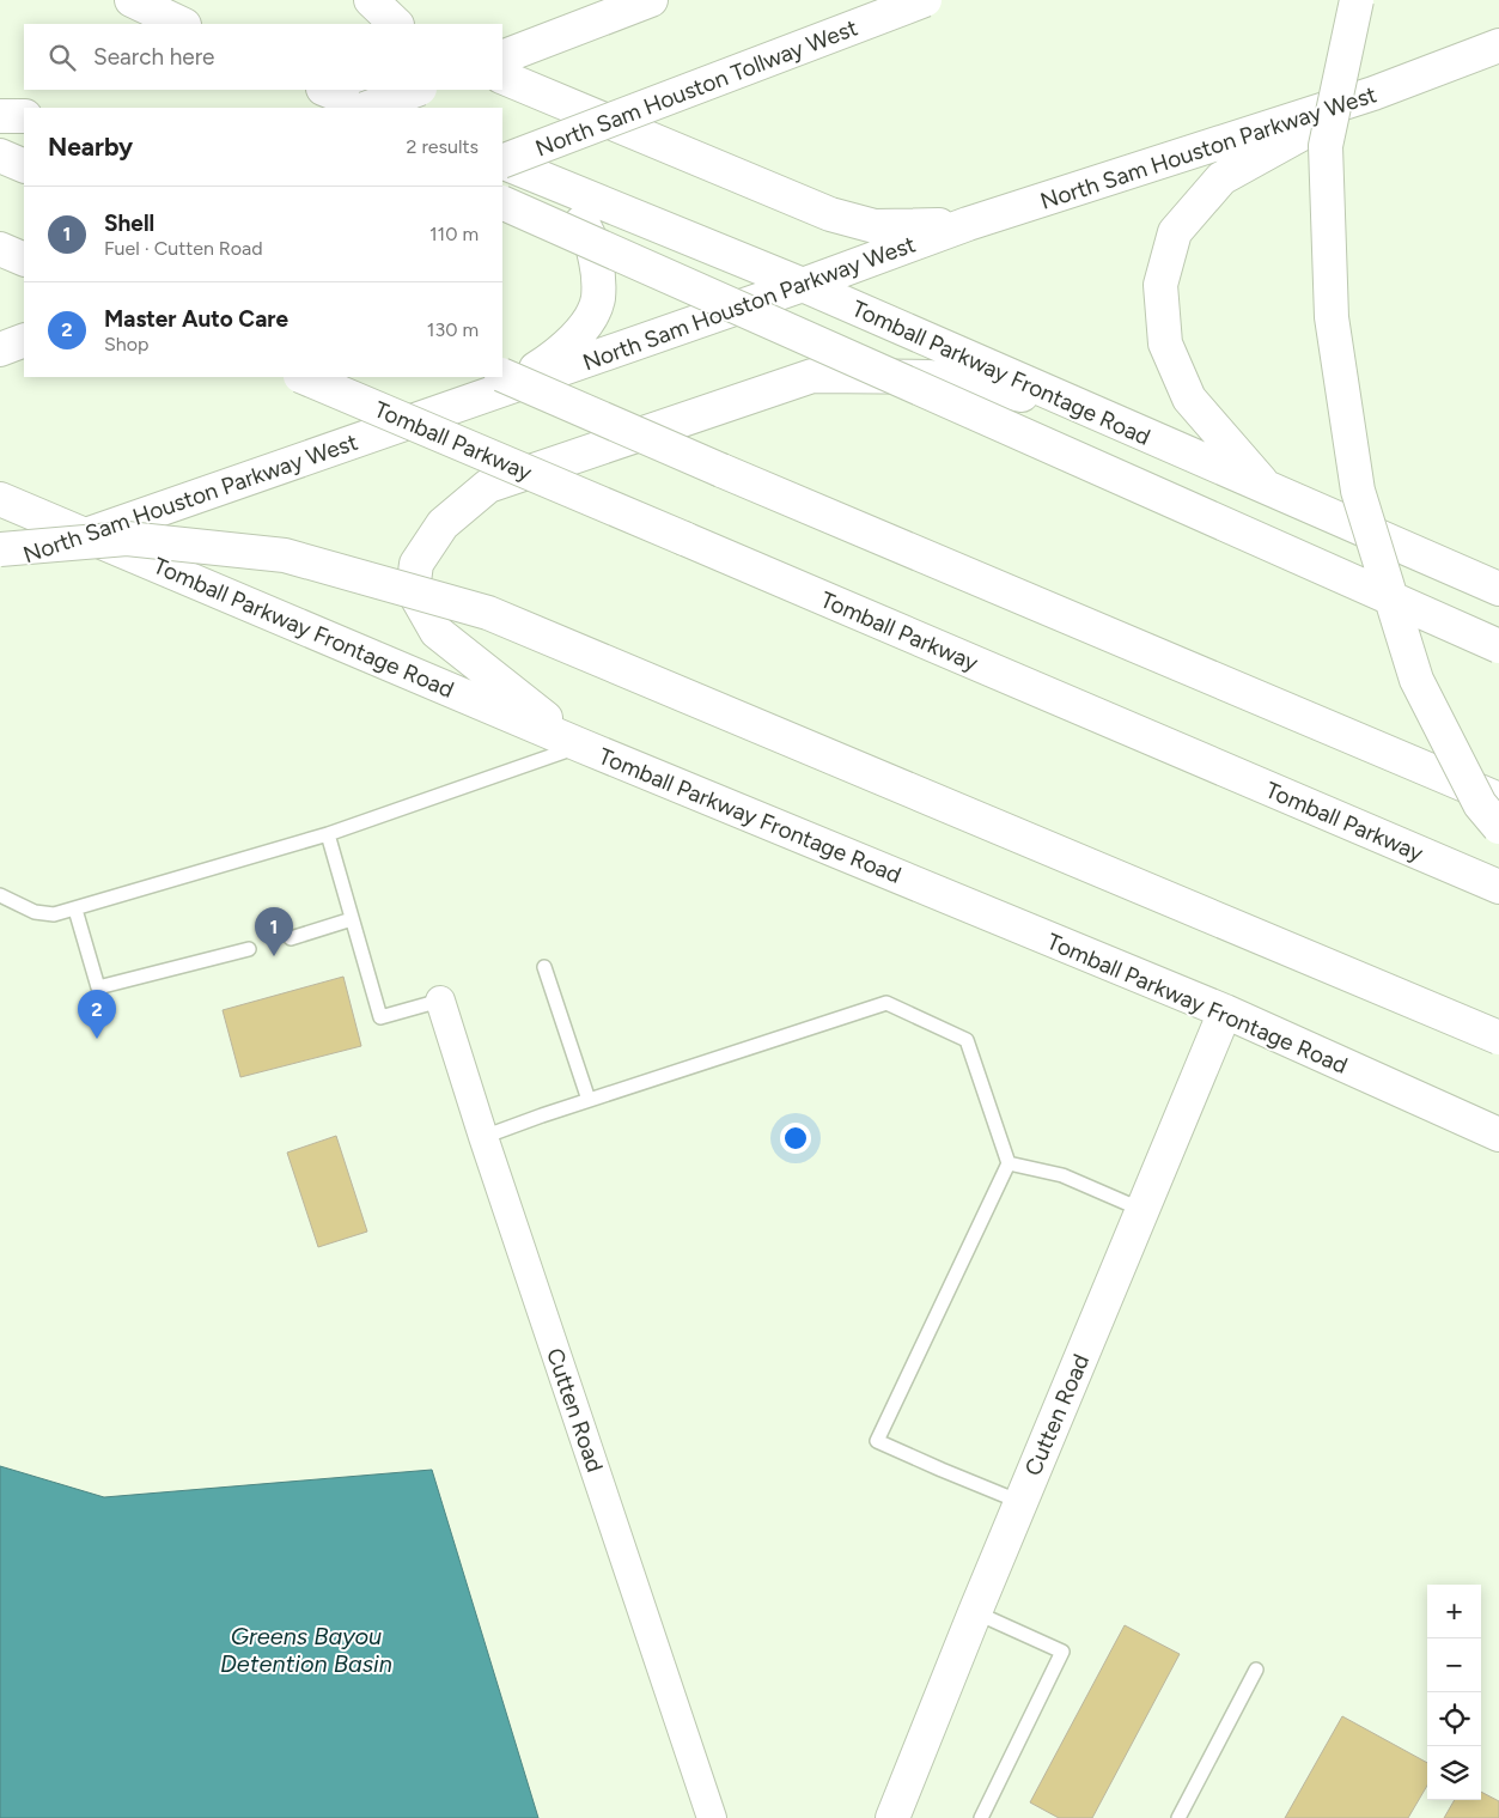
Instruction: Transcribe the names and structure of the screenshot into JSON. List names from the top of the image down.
{
  "streets": {
    "main road": [
      "North Sam Houston Tollway West",
      "North Sam Houston Parkway West",
      "Tomball Parkway Frontage Road",
      "Tomball Parkway",
      "Cutten Road"
    ]
  },
  "crossings": [
    ["North Sam Houston Tollway West", "Tomball Parkway Frontage Road"],
    ["North Sam Houston Parkway West", "Tomball Parkway Frontage Road"],
    ["Tomball Parkway Frontage Road", "Cutten Road"]
  ],
  "water": ["Greens Bayou Detention Basin"],
  "page": {
    "search": "Search here",
    "heading": ["Nearby", "2 results"],
    "list": [
      {
        "mark": "1",
        "name": "Shell",
        "note": "Fuel · Cutten Road",
        "value": "110 m"
      },
      {
        "mark": "2",
        "name": "Master Auto Care",
        "note": "Shop",
        "value": "130 m"
      }
    ],
    "pins": ["1", "2"],
    "map_buttons": ["+", "−"]
  }
}
